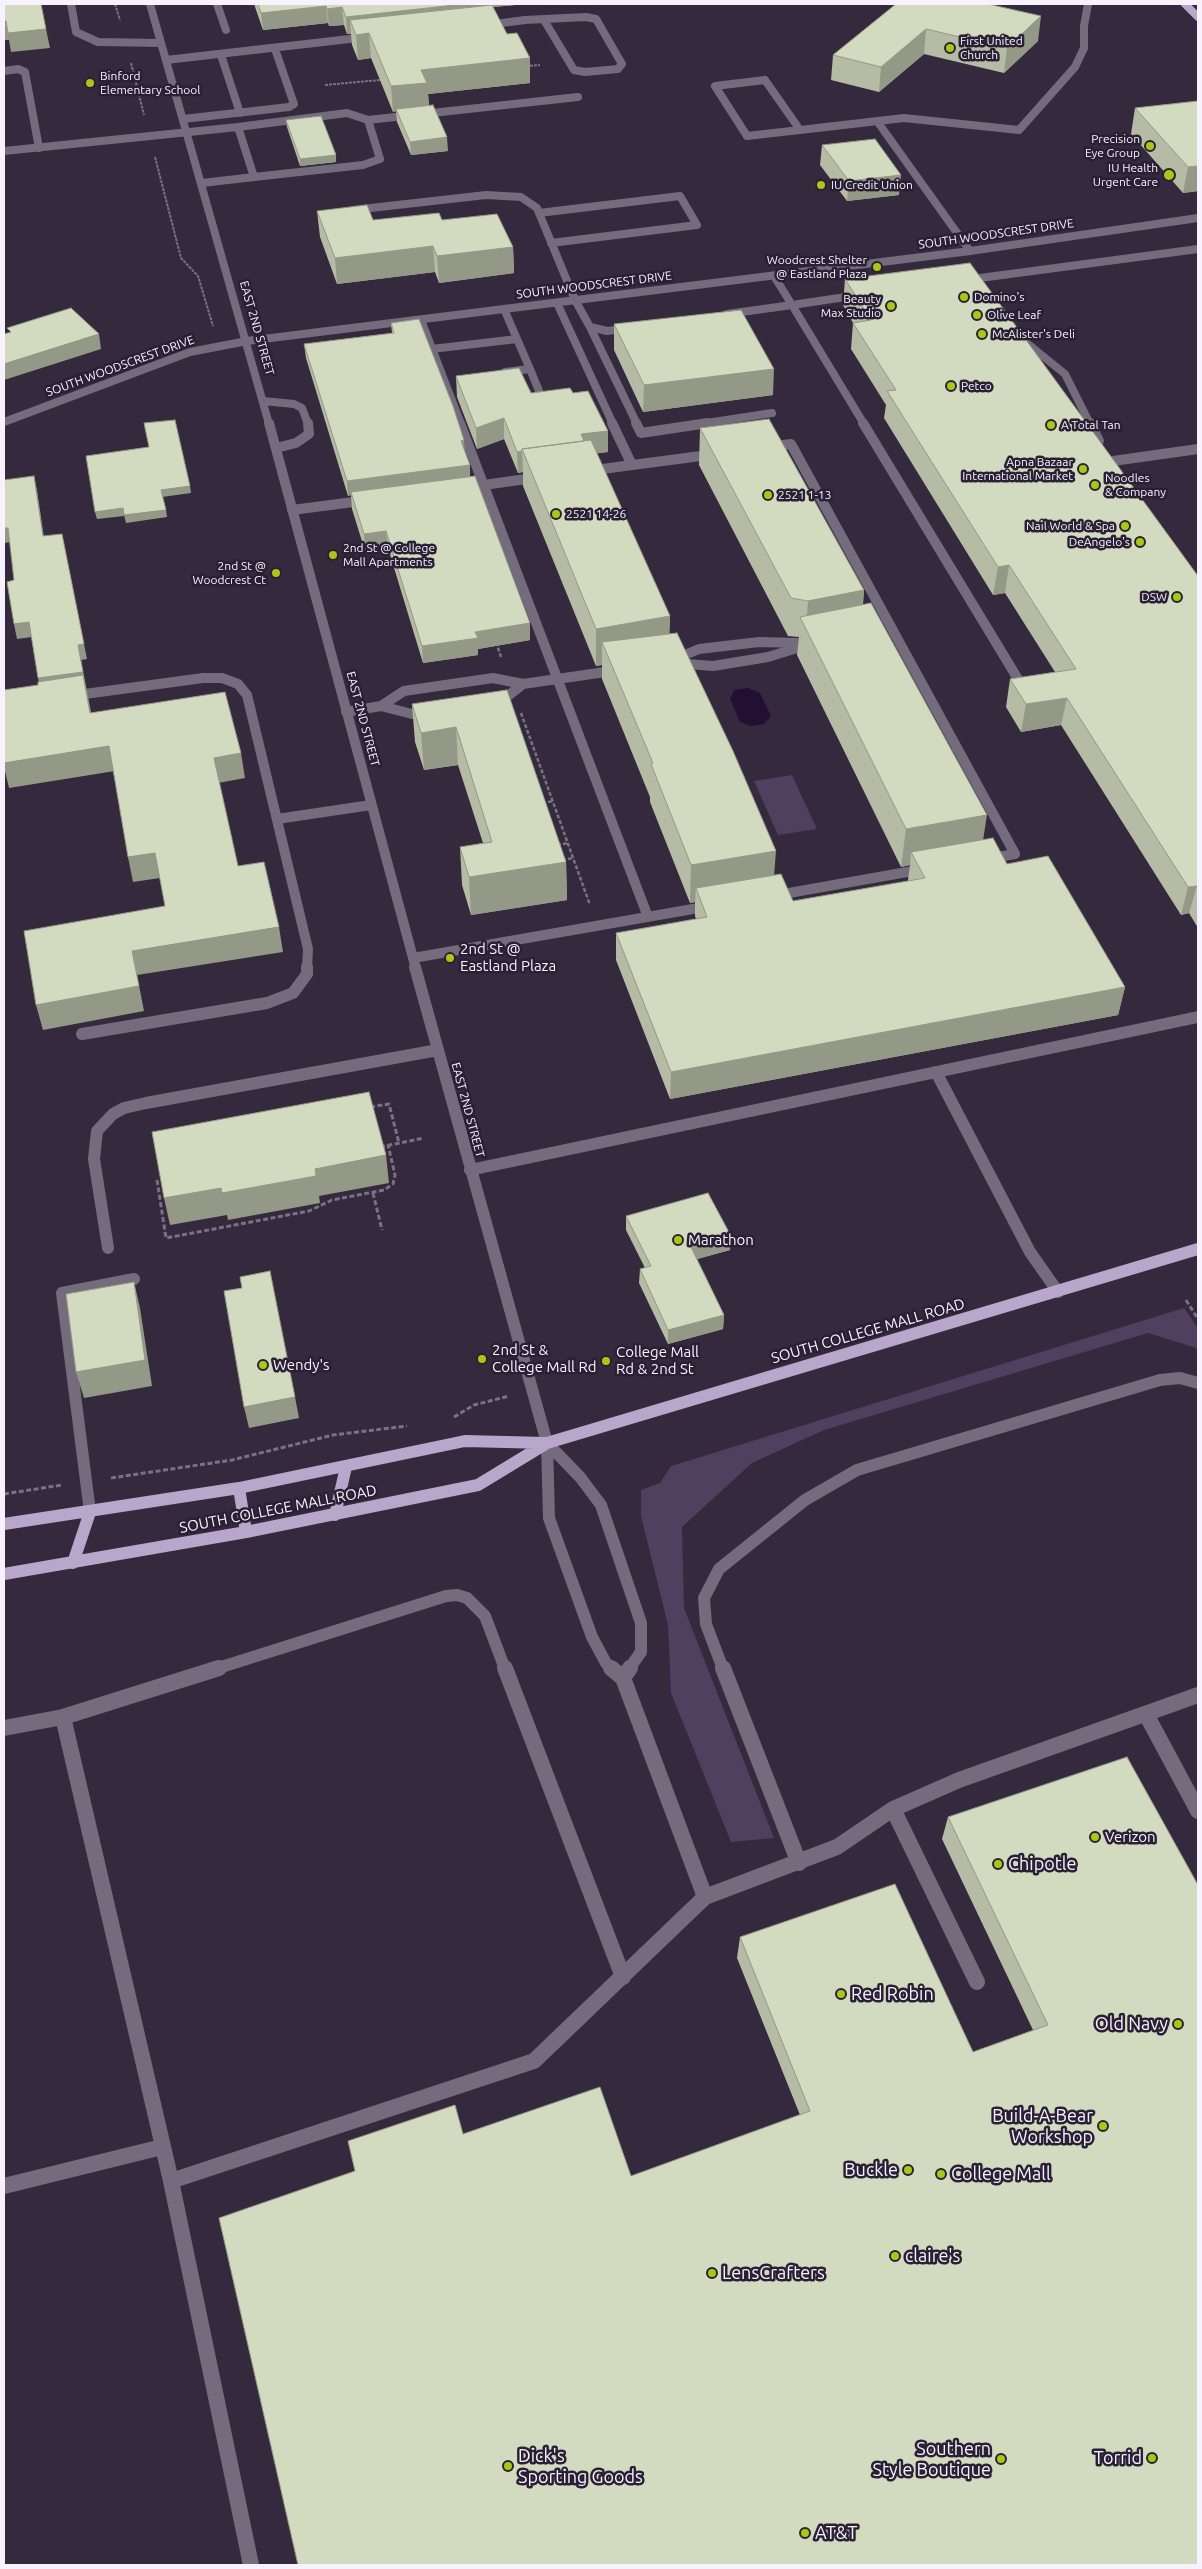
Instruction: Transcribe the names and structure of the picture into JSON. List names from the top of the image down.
{
  "streets": {
    "main road": ["SOUTH COLLEGE MALL ROAD"],
    "street": ["SOUTH WOODSCREST DRIVE", "EAST 2ND STREET"]
  },
  "crossings": [
    ["SOUTH WOODSCREST DRIVE", "EAST 2ND STREET"],
    ["EAST 2ND STREET", "SOUTH COLLEGE MALL ROAD"]
  ],
  "places": [
    "First United Church",
    "Binford Elementary School",
    "Precision Eye Group",
    "IU Health Urgent Care",
    "IU Credit Union",
    "Woodcrest Shelter @ Eastland Plaza",
    "Domino's",
    "Beauty Max Studio",
    "Olive Leaf",
    "McAlister's Deli",
    "Petco",
    "A Total Tan",
    "Apna Bazaar International Market",
    "Noodles & Company",
    "2521 1-13",
    "2521 14-26",
    "Nail World & Spa",
    "DeAngelo's",
    "2nd St @ College Mall Apartments",
    "2nd St @ Woodcrest Ct",
    "DSW",
    "2nd St @ Eastland Plaza",
    "Marathon",
    "2nd St & College Mall Rd",
    "College Mall Rd & 2nd St",
    "Wendy's",
    "Verizon",
    "Chipotle",
    "Red Robin",
    "Old Navy",
    "Build-A-Bear Workshop",
    "Buckle",
    "College Mall",
    "claire's",
    "LensCrafters",
    "Torrid",
    "Southern Style Boutique",
    "Dick's Sporting Goods",
    "AT&T"
  ]
}
